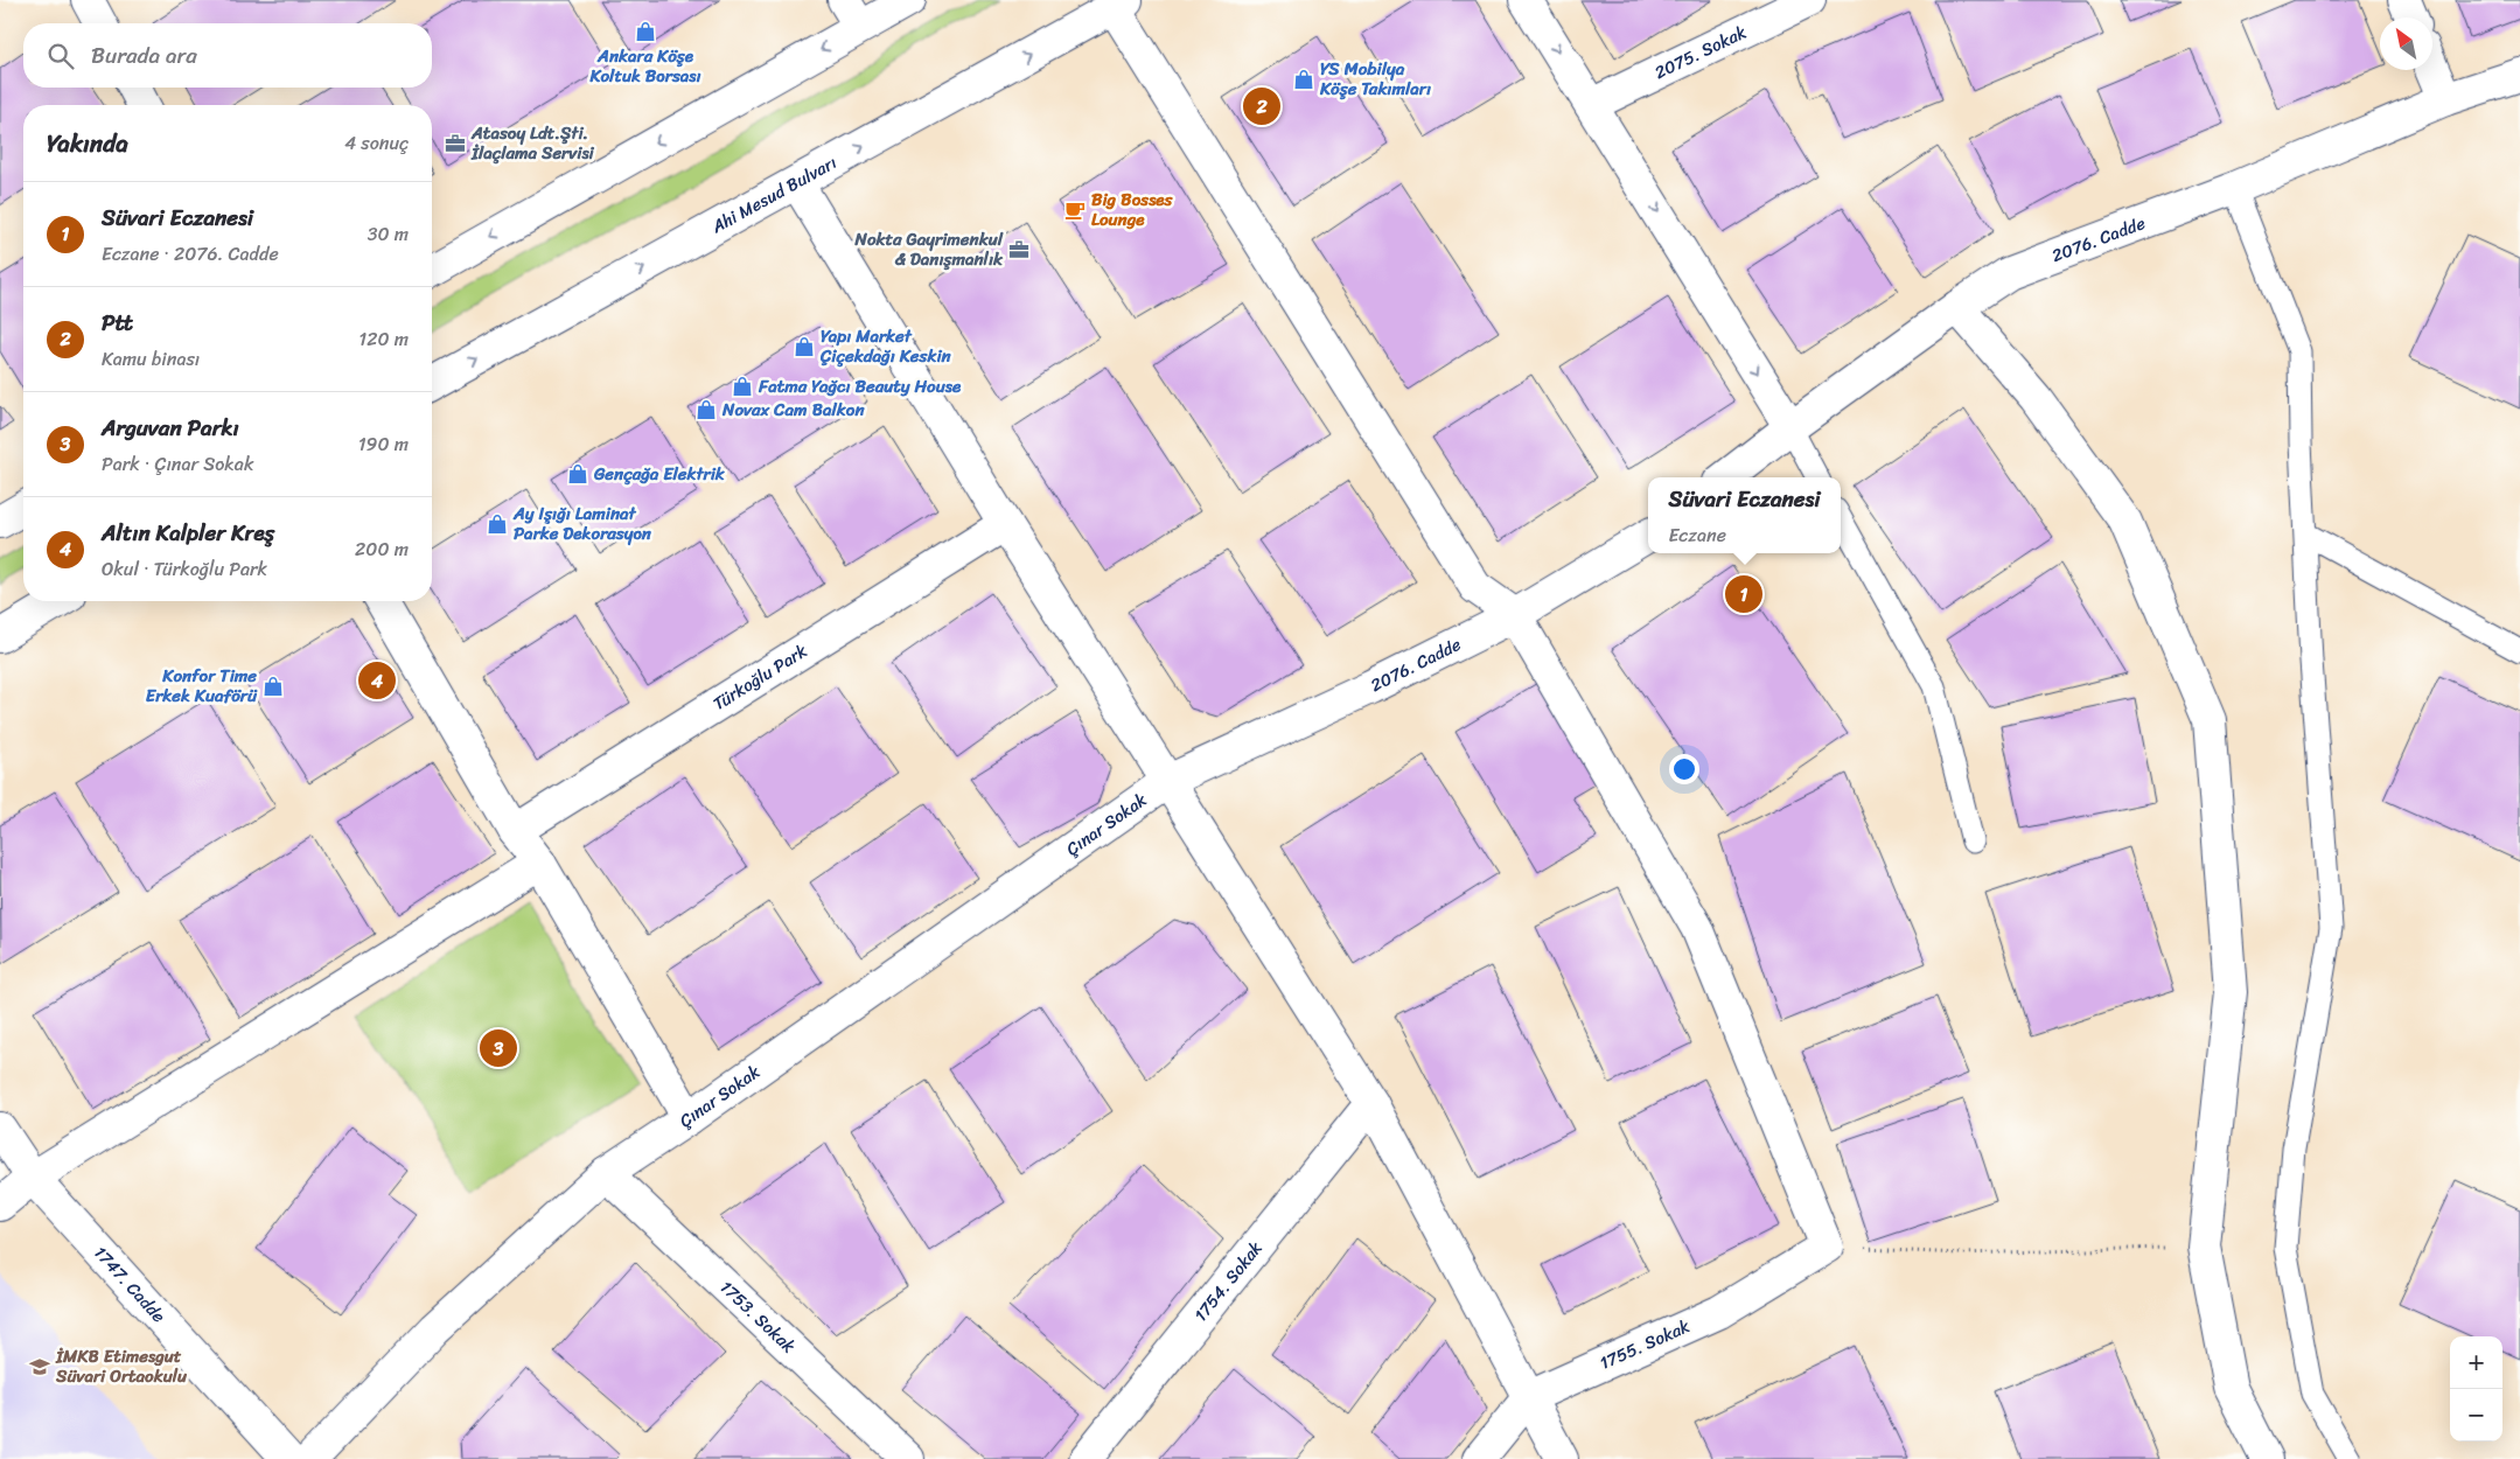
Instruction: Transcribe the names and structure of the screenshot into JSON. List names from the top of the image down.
{
  "streets": {
    "street": [
      "2075. Sokak",
      "Ahi Mesud Bulvarı",
      "2076. Cadde",
      "Türkoğlu Park",
      "Çınar Sokak",
      "1754. Sokak",
      "1747. Cadde",
      "1753. Sokak",
      "1755. Sokak"
    ]
  },
  "crossings": [
    ["2076. Cadde", "Çınar Sokak"],
    ["Çınar Sokak", "1753. Sokak"]
  ],
  "places": {
    "shop": [
      "Ankara Köşe Koltuk Borsası",
      "YS Mobilya Köşe Takımları",
      "Yapı Market Çiçekdağı Keskin",
      "Fatma Yağcı Beauty House",
      "Novax Cam Balkon",
      "Gençağa Elektrik",
      "Ay Işığı Laminat Parke Dekorasyon",
      "Konfor Time Erkek Kuaförü"
    ],
    "office": ["Atasoy Ldt.Şti. İlaçlama Servisi", "Nokta Gayrimenkul & Danışmanlık"],
    "cafe": ["Big Bosses Lounge"],
    "school or university": ["İMKB Etimesgut Süvari Ortaokulu"]
  },
  "north": "top left",
  "page": {
    "search": "Burada ara",
    "pins": [
      "2",
      "1",
      "4",
      "3"
    ],
    "heading": ["Yakında", "4 sonuç"],
    "list": [
      {
        "mark": "1",
        "name": "Süvari Eczanesi",
        "note": "Eczane · 2076. Cadde",
        "value": "30 m"
      },
      {
        "mark": "2",
        "name": "Ptt",
        "note": "Kamu binası",
        "value": "120 m"
      },
      {
        "mark": "3",
        "name": "Arguvan Parkı",
        "note": "Park · Çınar Sokak",
        "value": "190 m"
      },
      {
        "mark": "4",
        "name": "Altın Kalpler Kreş",
        "note": "Okul · Türkoğlu Park",
        "value": "200 m"
      }
    ],
    "popup": ["Süvari Eczanesi", "Eczane"],
    "map_buttons": ["+", "−"]
  }
}
